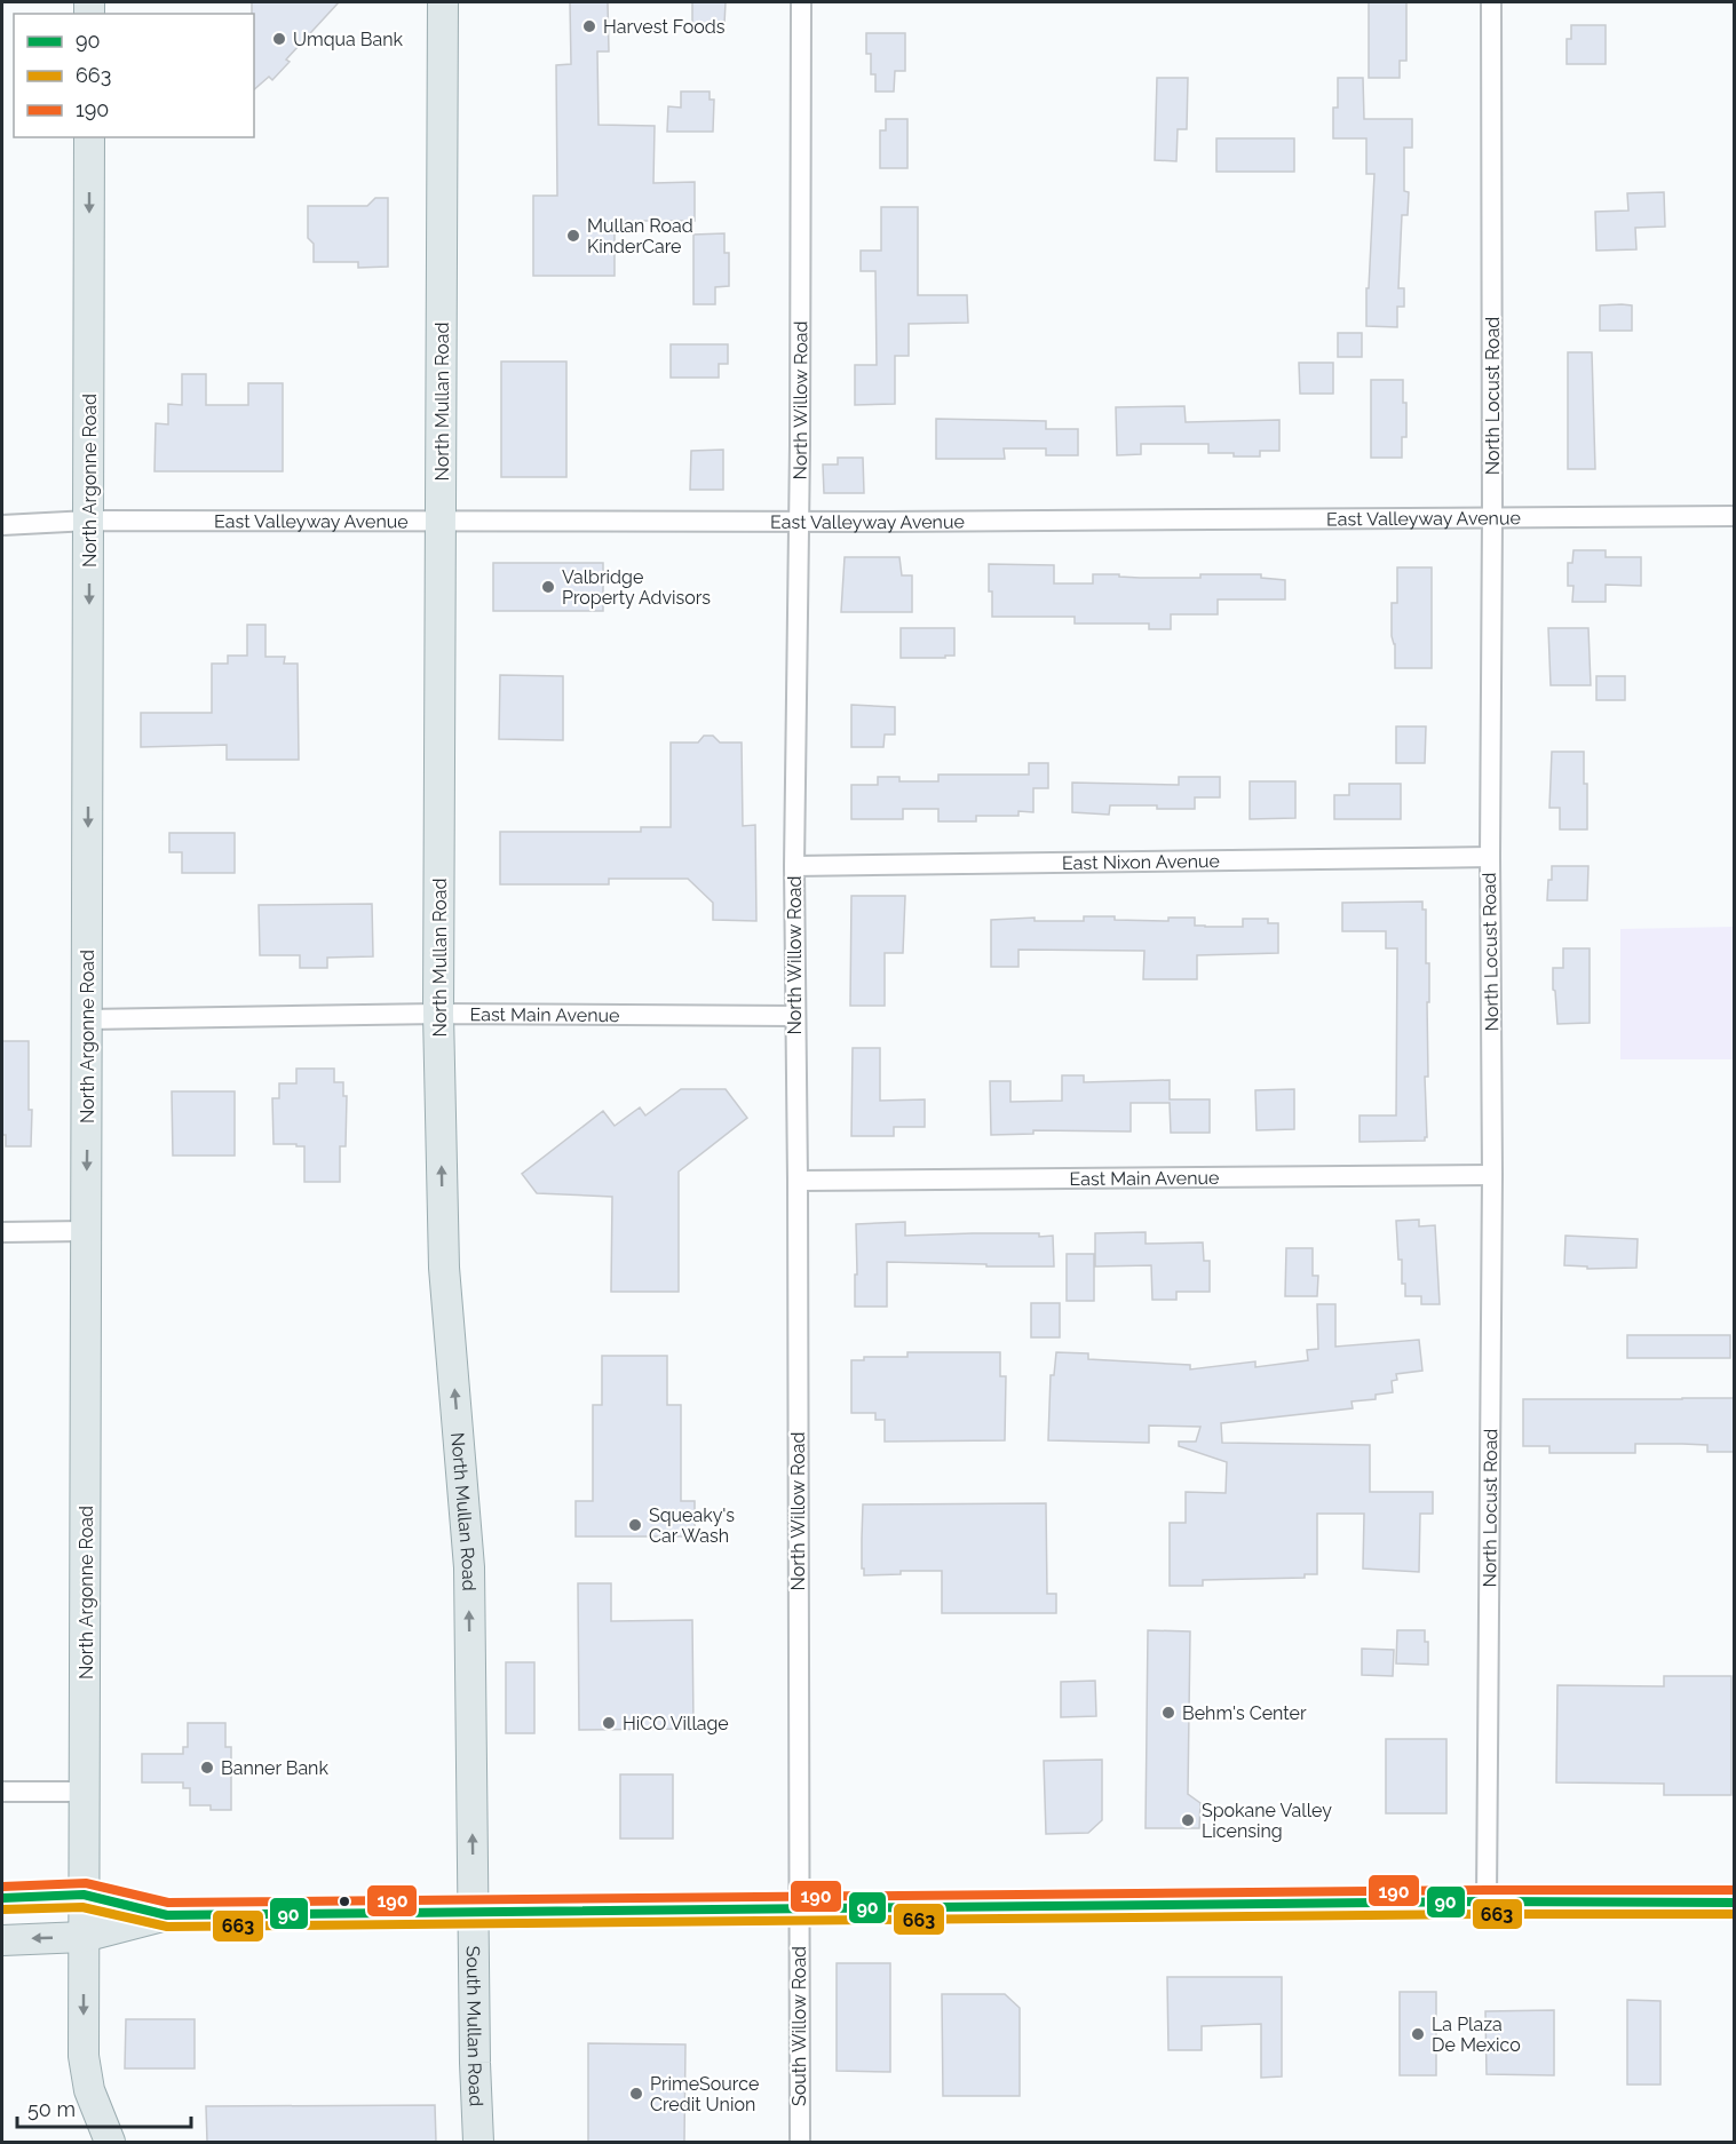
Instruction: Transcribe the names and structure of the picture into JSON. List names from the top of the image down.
{
  "streets": {
    "main road": ["North Mullan Road", "North Argonne Road", "South Mullan Road"],
    "street": [
      "North Locust Road",
      "North Willow Road",
      "East Valleyway Avenue",
      "East Nixon Avenue",
      "East Main Avenue",
      "South Willow Road"
    ]
  },
  "crossings": [
    ["North Locust Road", "East Valleyway Avenue"],
    ["North Locust Road", "East Nixon Avenue"],
    ["North Locust Road", "East Main Avenue"],
    ["North Willow Road", "East Valleyway Avenue"],
    ["North Willow Road", "East Nixon Avenue"],
    ["North Willow Road", "East Main Avenue"],
    ["North Willow Road", "South Willow Road"],
    ["North Mullan Road", "East Valleyway Avenue"],
    ["North Mullan Road", "East Main Avenue"],
    ["North Mullan Road", "South Mullan Road"],
    ["North Argonne Road", "East Valleyway Avenue"],
    ["North Argonne Road", "East Main Avenue"]
  ],
  "one_way": ["North Mullan Road", "North Argonne Road"],
  "places": [
    "Harvest Foods",
    "Umqua Bank",
    "Mullan Road KinderCare",
    "Valbridge Property Advisors",
    "Squeaky's Car Wash",
    "Behm's Center",
    "HiCO Village",
    "Banner Bank",
    "Spokane Valley Licensing",
    "La Plaza De Mexico",
    "PrimeSource Credit Union"
  ],
  "lines": ["transit line 190", "transit line 90", "transit line 663"],
  "legend": ["90", "663", "190"],
  "scale_bar": "50 m"
}
